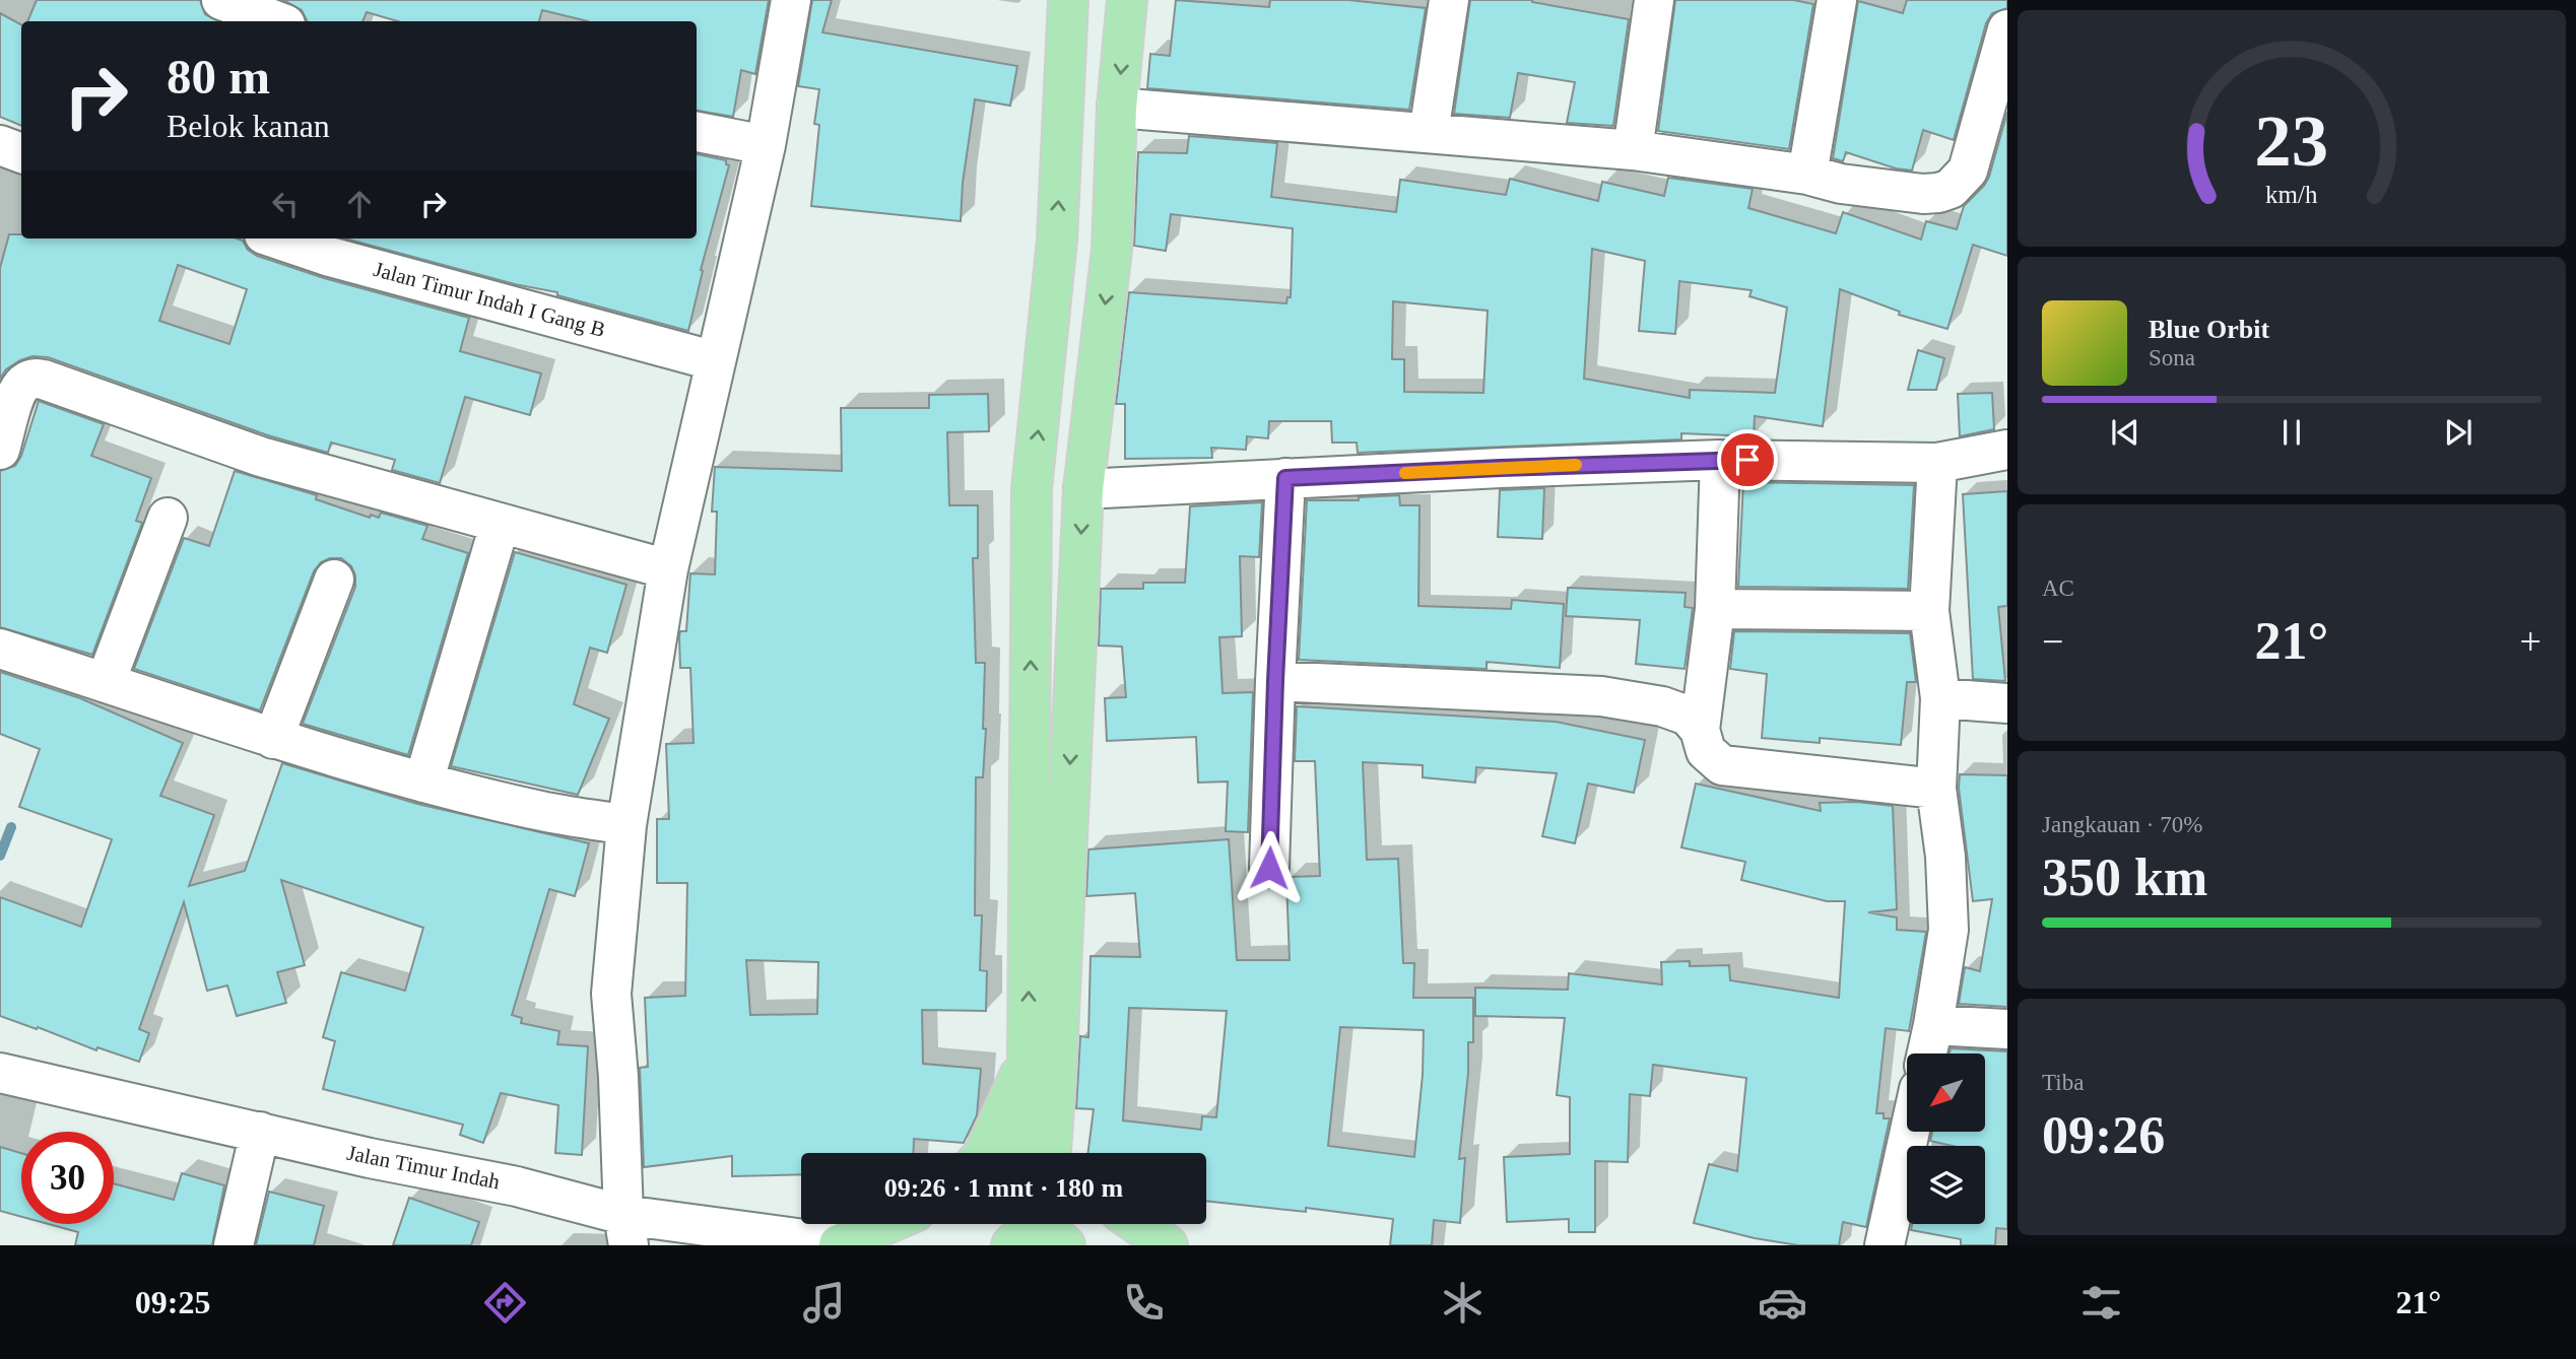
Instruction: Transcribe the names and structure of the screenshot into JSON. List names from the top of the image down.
{
  "streets": {
    "street": ["Jalan Timur Indah I Gang B", "Jalan Timur Indah"]
  },
  "north": "bottom left",
  "page": {
    "turn": ["80 m", "Belok kanan"],
    "song": ["Blue Orbit", "Sona"],
    "tile": [
      "AC",
      ["Jangkauan · 70%", "350 km"],
      ["Tiba", "09:26"]
    ],
    "heat": ["−", "21°", "+"],
    "limit": "30",
    "trip": "09:26 · 1 mnt · 180 m",
    "tabs": ["09:25", "21°"],
    "gauge": ["23", "km/h"]
  }
}
